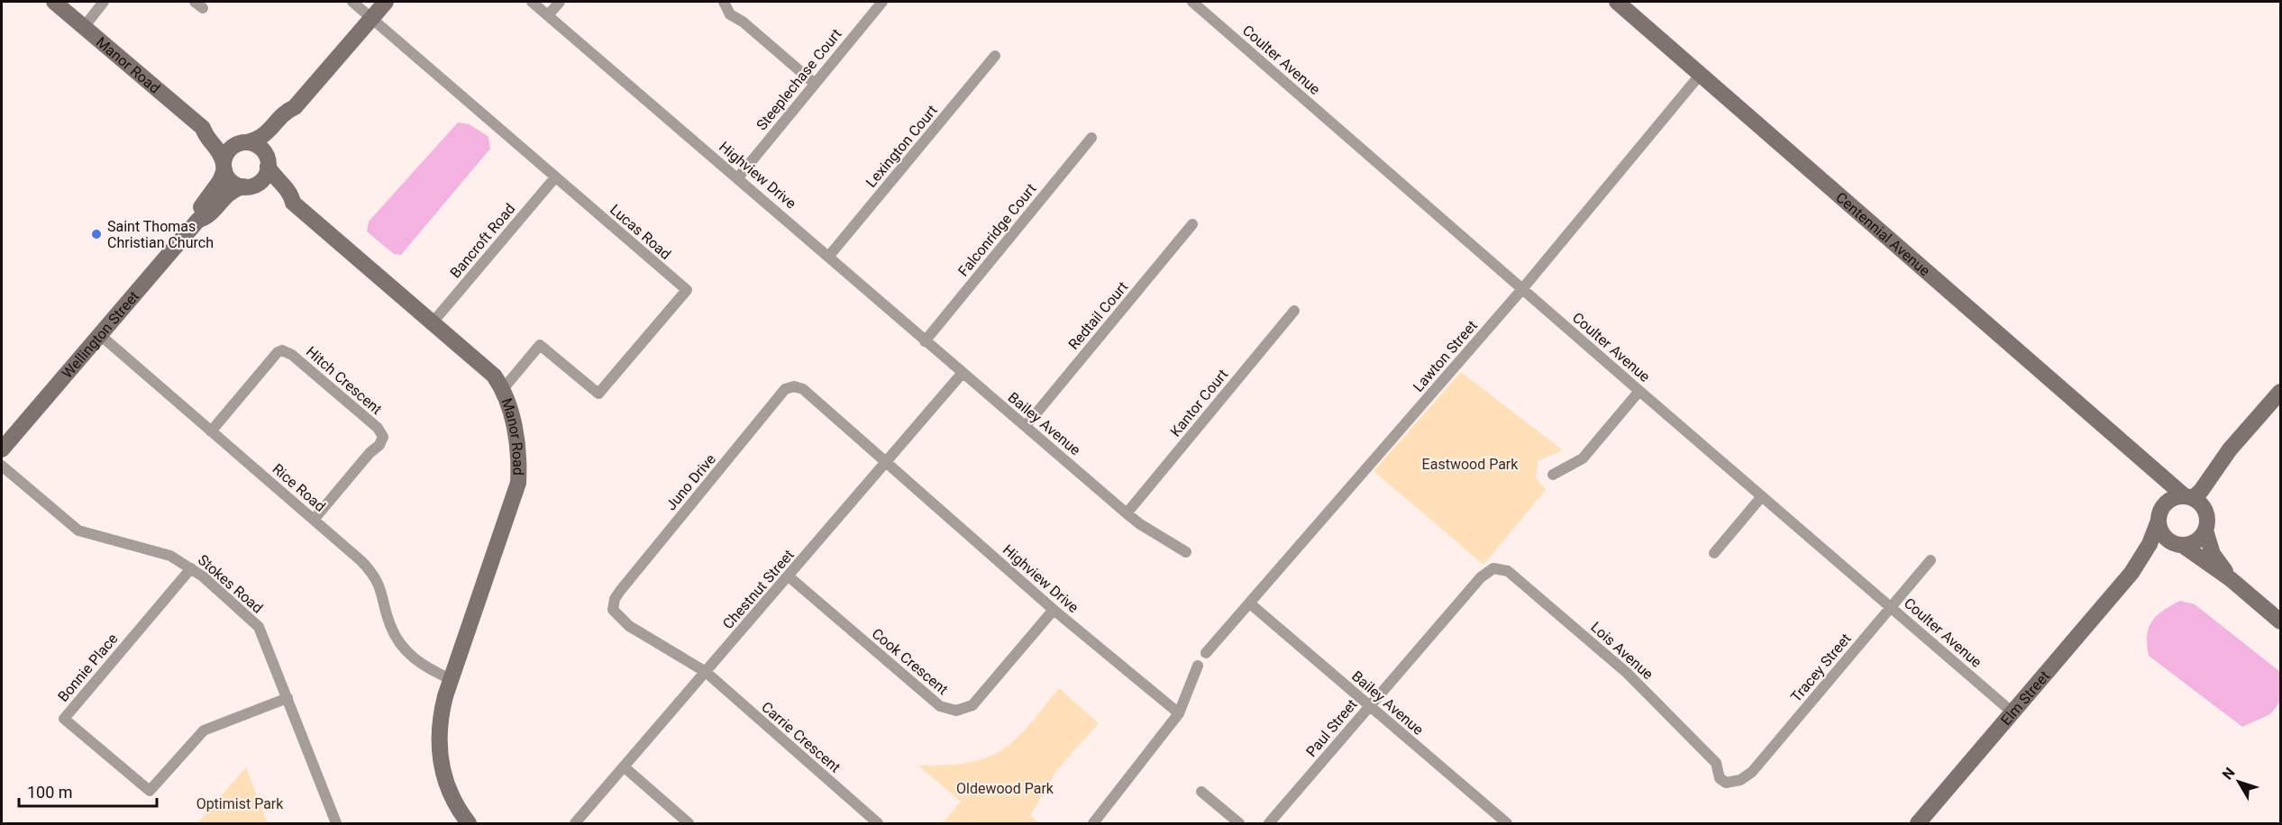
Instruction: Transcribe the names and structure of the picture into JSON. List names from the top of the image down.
{
  "streets": {
    "street": [
      "Coulter Avenue",
      "Manor Road",
      "Steeplechase Court",
      "Lexington Court",
      "Highview Drive",
      "Falconridge Court",
      "Lucas Road",
      "Centennial Avenue",
      "Bancroft Road",
      "Redtail Court",
      "Wellington Street",
      "Lawton Street",
      "Hitch Crescent",
      "Kantor Court",
      "Bailey Avenue",
      "Juno Drive",
      "Rice Road",
      "Stokes Road",
      "Chestnut Street",
      "Lois Avenue",
      "Cook Crescent",
      "Bonnie Place",
      "Tracey Street",
      "Elm Street",
      "Paul Street",
      "Carrie Crescent"
    ]
  },
  "crossings": [
    ["Coulter Avenue", "Lawton Street"],
    ["Coulter Avenue", "Tracey Street"],
    ["Coulter Avenue", "Elm Street"],
    ["Manor Road", "Lucas Road"],
    ["Manor Road", "Bancroft Road"],
    ["Manor Road", "Wellington Street"],
    ["Manor Road", "Rice Road"],
    ["Steeplechase Court", "Highview Drive"],
    ["Lexington Court", "Highview Drive"],
    ["Highview Drive", "Falconridge Court"],
    ["Highview Drive", "Bailey Avenue"],
    ["Highview Drive", "Juno Drive"],
    ["Highview Drive", "Chestnut Street"],
    ["Highview Drive", "Cook Crescent"],
    ["Lucas Road", "Bancroft Road"],
    ["Centennial Avenue", "Lawton Street"],
    ["Redtail Court", "Bailey Avenue"],
    ["Wellington Street", "Rice Road"],
    ["Lawton Street", "Bailey Avenue"],
    ["Hitch Crescent", "Rice Road"],
    ["Kantor Court", "Bailey Avenue"],
    ["Bailey Avenue", "Chestnut Street"],
    ["Bailey Avenue", "Paul Street"],
    ["Juno Drive", "Chestnut Street"],
    ["Juno Drive", "Carrie Crescent"],
    ["Stokes Road", "Bonnie Place"],
    ["Chestnut Street", "Cook Crescent"],
    ["Chestnut Street", "Carrie Crescent"],
    ["Lois Avenue", "Tracey Street"],
    ["Lois Avenue", "Paul Street"]
  ],
  "parks": ["Eastwood Park", "Oldewood Park", "Optimist Park"],
  "places": ["Saint Thomas Christian Church"],
  "scale_bar": "100 m",
  "north": "top left"
}
